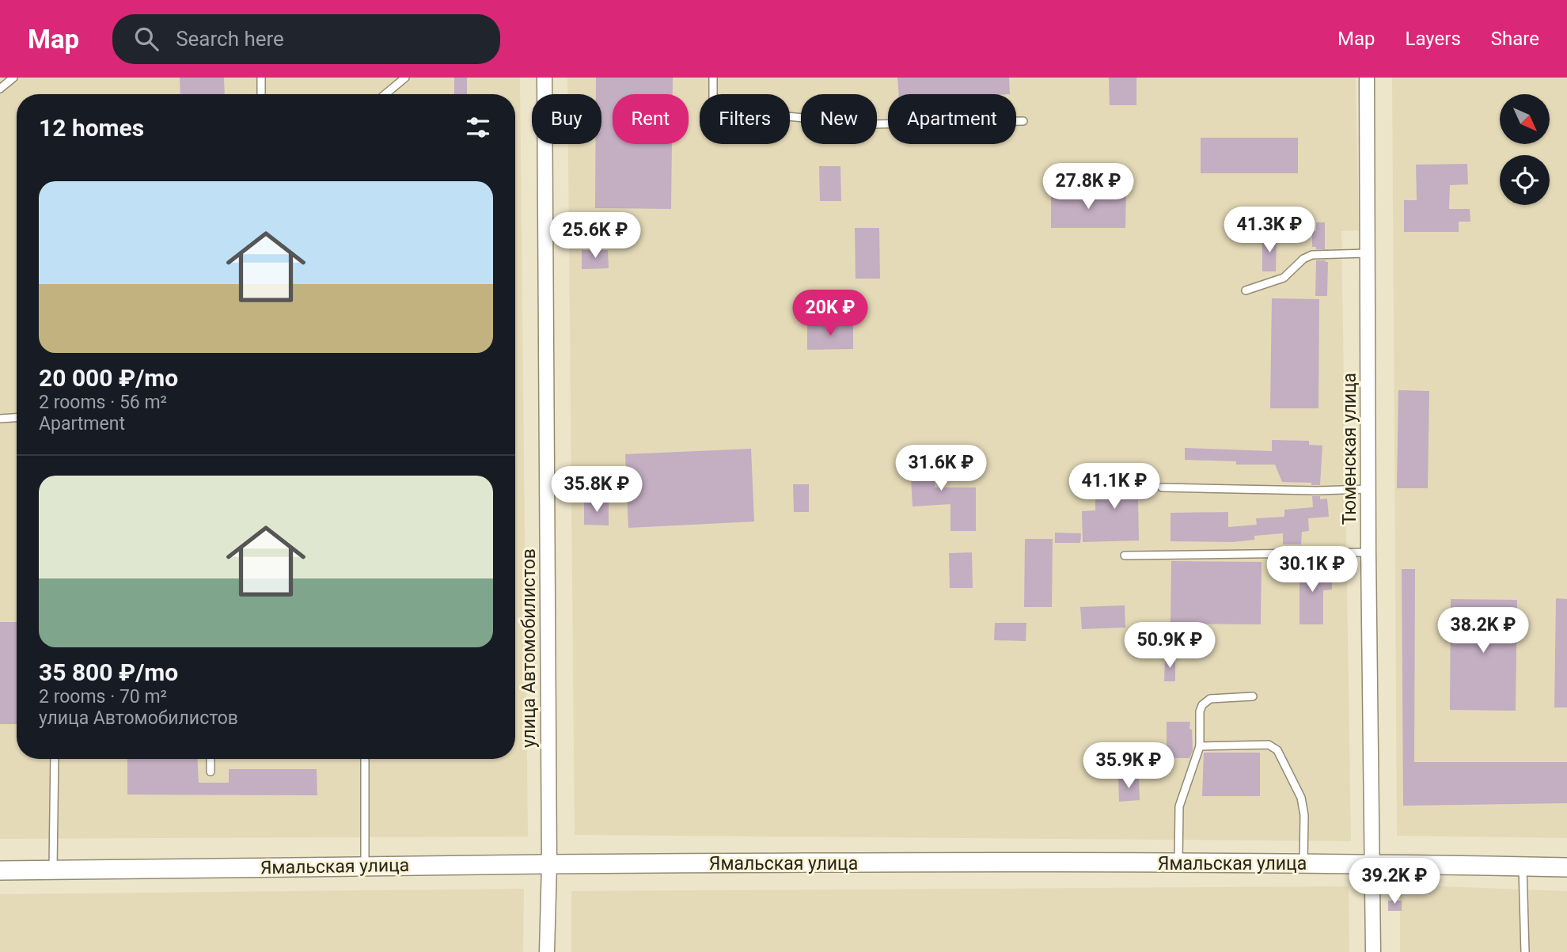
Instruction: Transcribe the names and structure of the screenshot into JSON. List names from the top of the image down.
{
  "streets": {
    "street": ["Тюменская улица", "улица Автомобилистов", "Ямальская улица"]
  },
  "crossings": [
    ["Тюменская улица", "Ямальская улица"],
    ["улица Автомобилистов", "Ямальская улица"]
  ],
  "north": "bottom right",
  "page": {
    "header": "Map",
    "search": "Search here",
    "nav": ["Map", "Layers", "Share"],
    "chip": [
      "Buy",
      "Rent",
      "Filters",
      "New",
      "Apartment"
    ],
    "heading": "12 homes",
    "list": [
      {
        "name": "20 000 ₽/mo",
        "note": "2 rooms · 56 m² · Apartment"
      },
      {
        "name": "35 800 ₽/mo",
        "note": "2 rooms · 70 m² · улица Автомобилистов"
      }
    ],
    "price": [
      "27.8K ₽",
      "41.3K ₽",
      "25.6K ₽",
      "20K ₽",
      "31.6K ₽",
      "41.1K ₽",
      "35.8K ₽",
      "30.1K ₽",
      "38.2K ₽",
      "50.9K ₽",
      "35.9K ₽",
      "39.2K ₽"
    ]
  }
}
